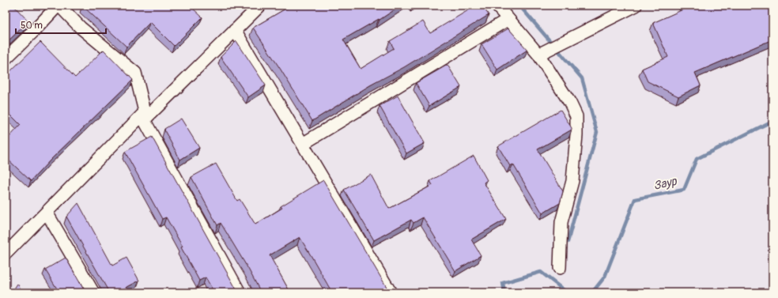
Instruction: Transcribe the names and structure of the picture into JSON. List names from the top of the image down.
{
  "water": ["Заур"],
  "scale_bar": "50 m"
}
